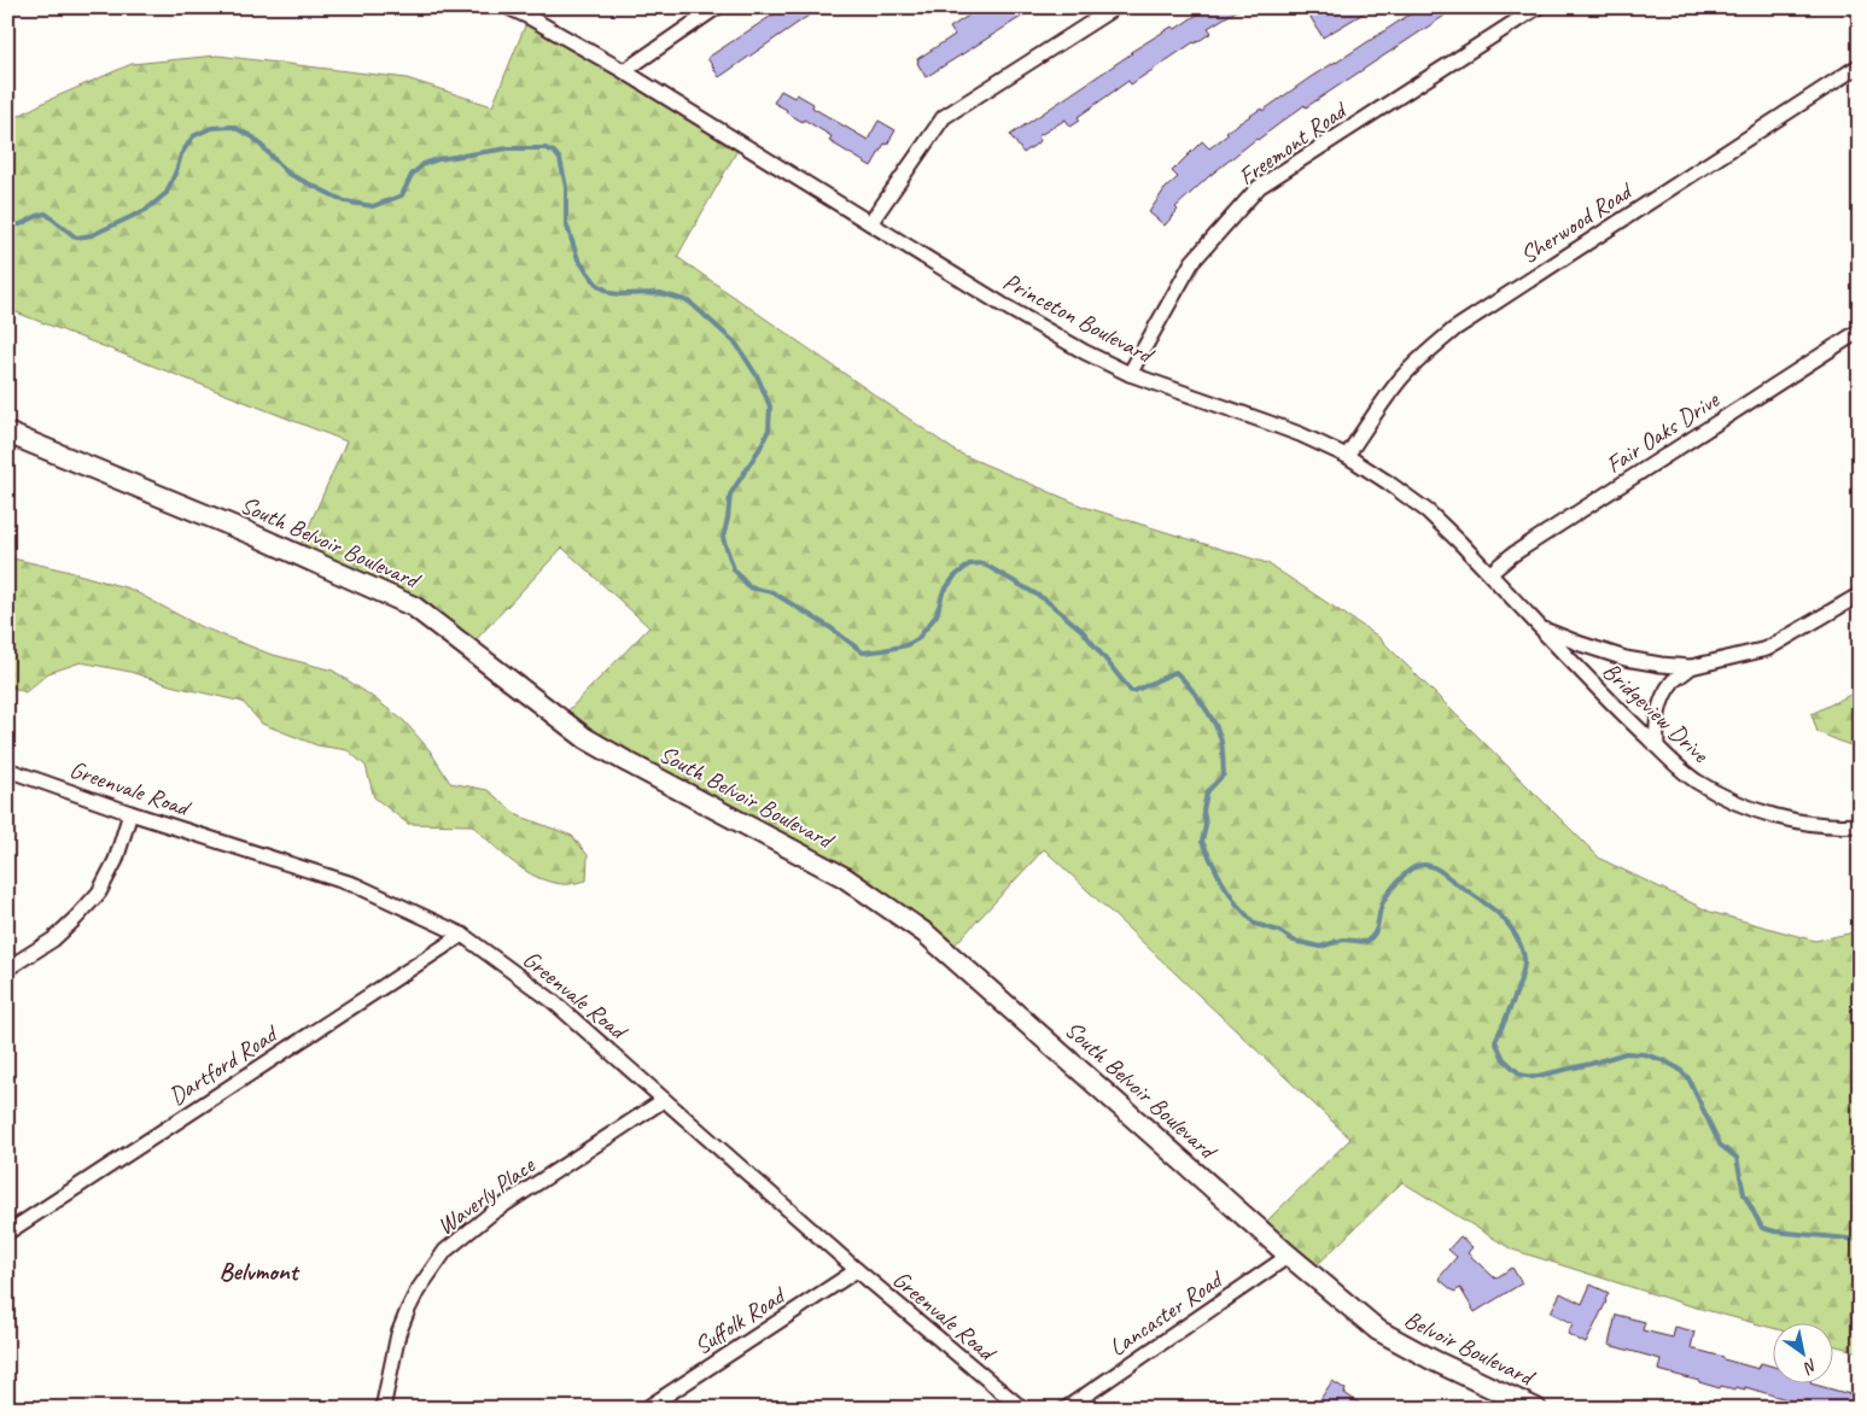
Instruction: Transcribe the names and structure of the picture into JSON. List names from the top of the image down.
{
  "streets": {
    "street": [
      "Freemont Road",
      "Sherwood Road",
      "Princeton Boulevard",
      "Fair Oaks Drive",
      "South Belvoir Boulevard",
      "Bridgeview Drive",
      "Greenvale Road",
      "Dartford Road",
      "Waverly Place",
      "Lancaster Road",
      "Suffolk Road",
      "Belvoir Boulevard"
    ]
  },
  "crossings": [
    ["Freemont Road", "Princeton Boulevard"],
    ["Sherwood Road", "Princeton Boulevard"],
    ["Princeton Boulevard", "Fair Oaks Drive"],
    ["Princeton Boulevard", "Bridgeview Drive"],
    ["South Belvoir Boulevard", "Lancaster Road"],
    ["South Belvoir Boulevard", "Belvoir Boulevard"],
    ["Greenvale Road", "Dartford Road"],
    ["Greenvale Road", "Waverly Place"],
    ["Greenvale Road", "Suffolk Road"]
  ],
  "districts": ["Belvmont"],
  "north": "bottom right"
}
